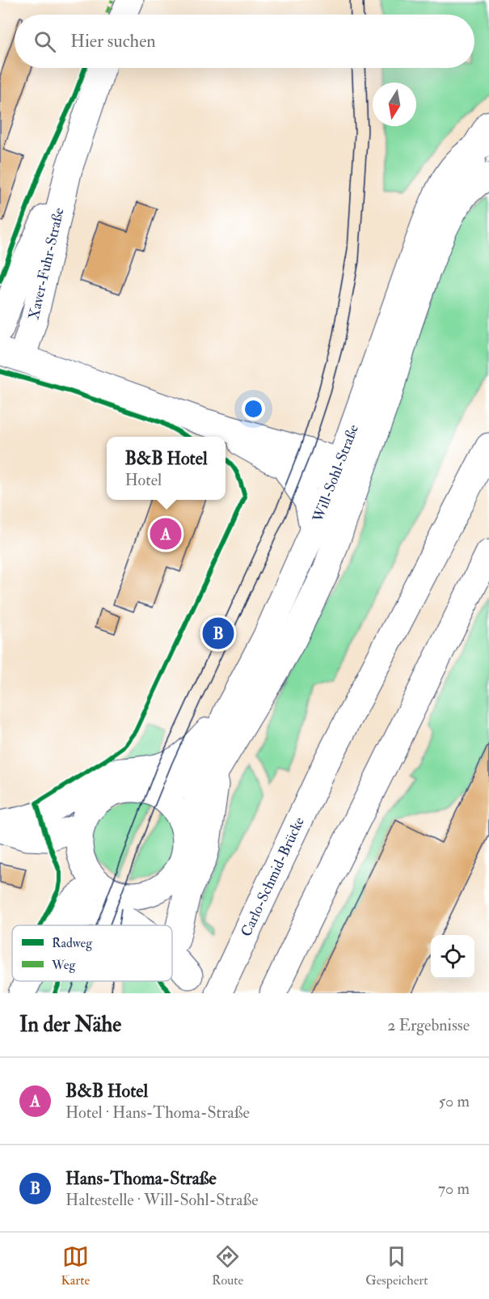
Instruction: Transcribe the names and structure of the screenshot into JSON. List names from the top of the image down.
{
  "streets": {
    "main road": ["Xaver-Fuhr-Straße", "Will-Sohl-Straße", "Carlo-Schmid-Brücke"]
  },
  "legend": ["Radweg", "Weg"],
  "north": "bottom",
  "page": {
    "search": "Hier suchen",
    "popup": ["B&B Hotel", "Hotel"],
    "pins": ["A", "B"],
    "heading": ["In der Nähe", "2 Ergebnisse"],
    "list": [
      {
        "mark": "A",
        "name": "B&B Hotel",
        "note": "Hotel · Hans-Thoma-Straße",
        "value": "50 m"
      },
      {
        "mark": "B",
        "name": "Hans-Thoma-Straße",
        "note": "Haltestelle · Will-Sohl-Straße",
        "value": "70 m"
      }
    ],
    "nav": ["Karte", "Route", "Gespeichert"]
  }
}
